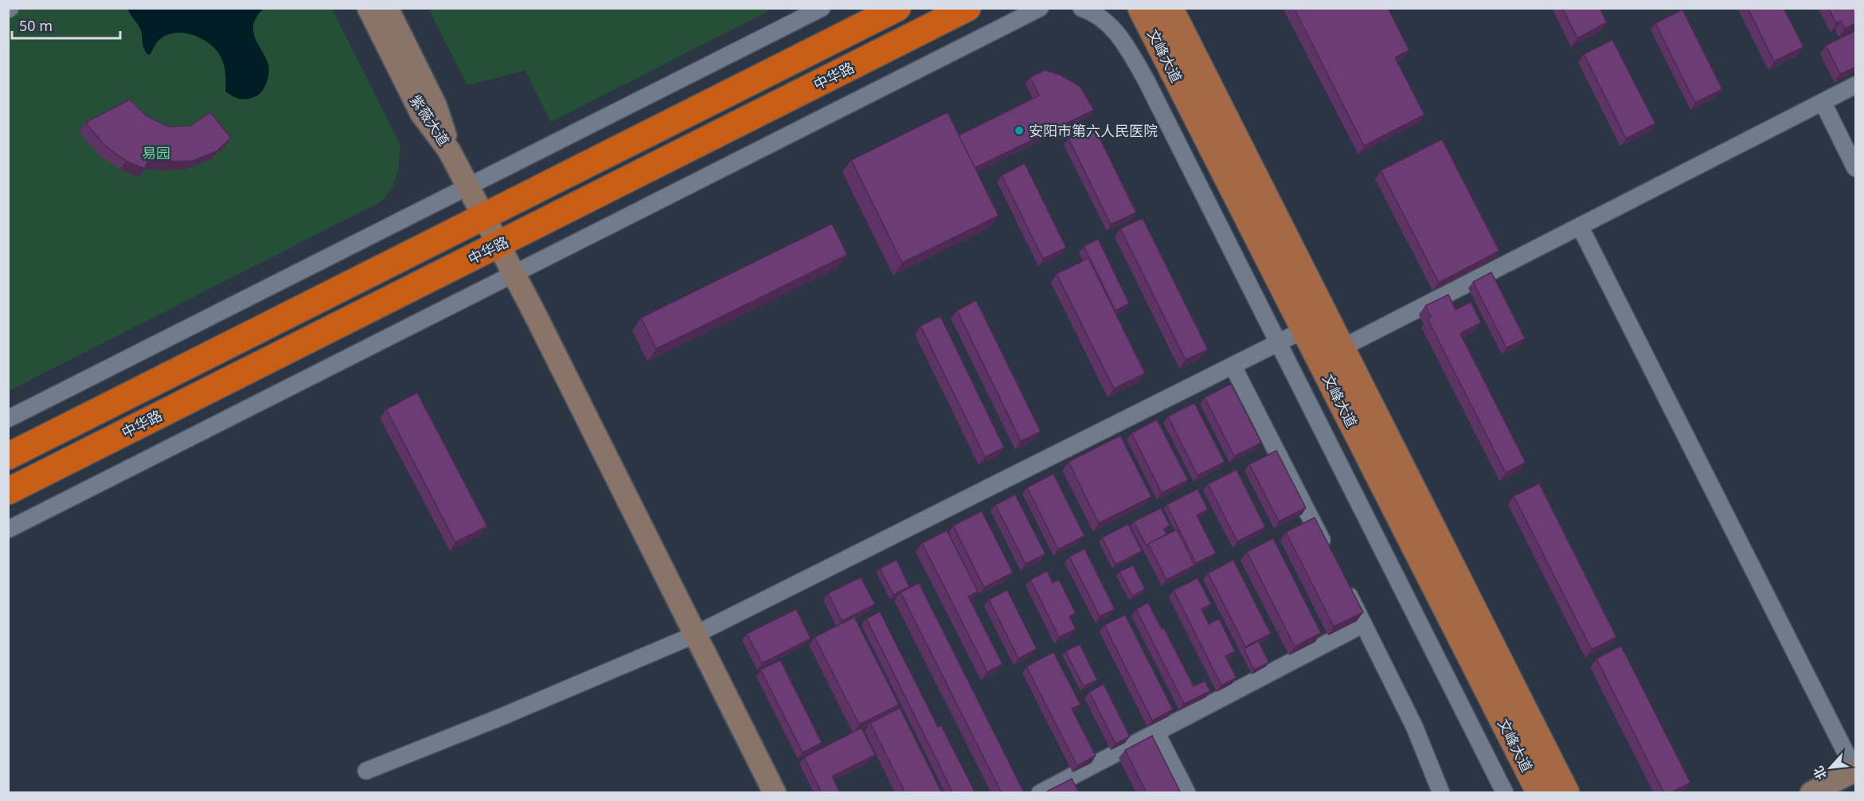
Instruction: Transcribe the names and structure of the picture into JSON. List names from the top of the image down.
{
  "streets": {
    "highway": ["中华路"],
    "main road": ["文峰大道"],
    "street": ["紫薇大道"]
  },
  "parks": ["易园"],
  "places": ["安阳市第六人民医院"],
  "scale_bar": "50 m",
  "north": "bottom left"
}
